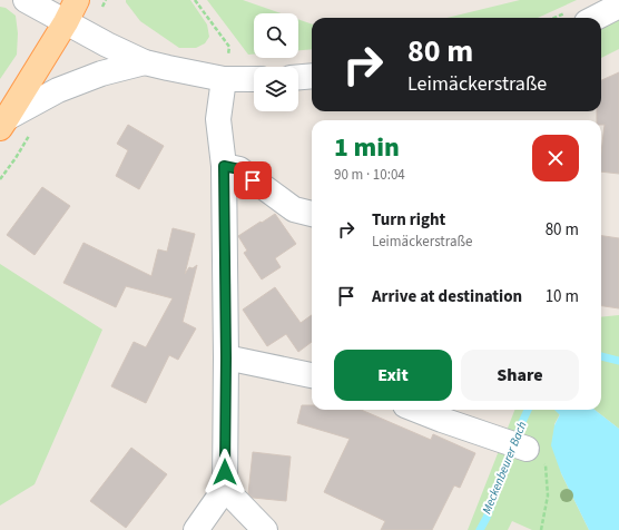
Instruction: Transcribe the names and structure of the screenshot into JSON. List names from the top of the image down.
{
  "water": ["Meckenbeurer Bach"],
  "page": {
    "turn": ["80 m", "Leimäckerstraße"],
    "heading": ["1 min", "90 m · 10:04"],
    "list": [
      {
        "name": "Turn right",
        "note": "Leimäckerstraße",
        "value": "80 m"
      },
      {
        "name": "Arrive at destination",
        "value": "10 m"
      }
    ],
    "buttons": ["Exit", "Share"]
  }
}
